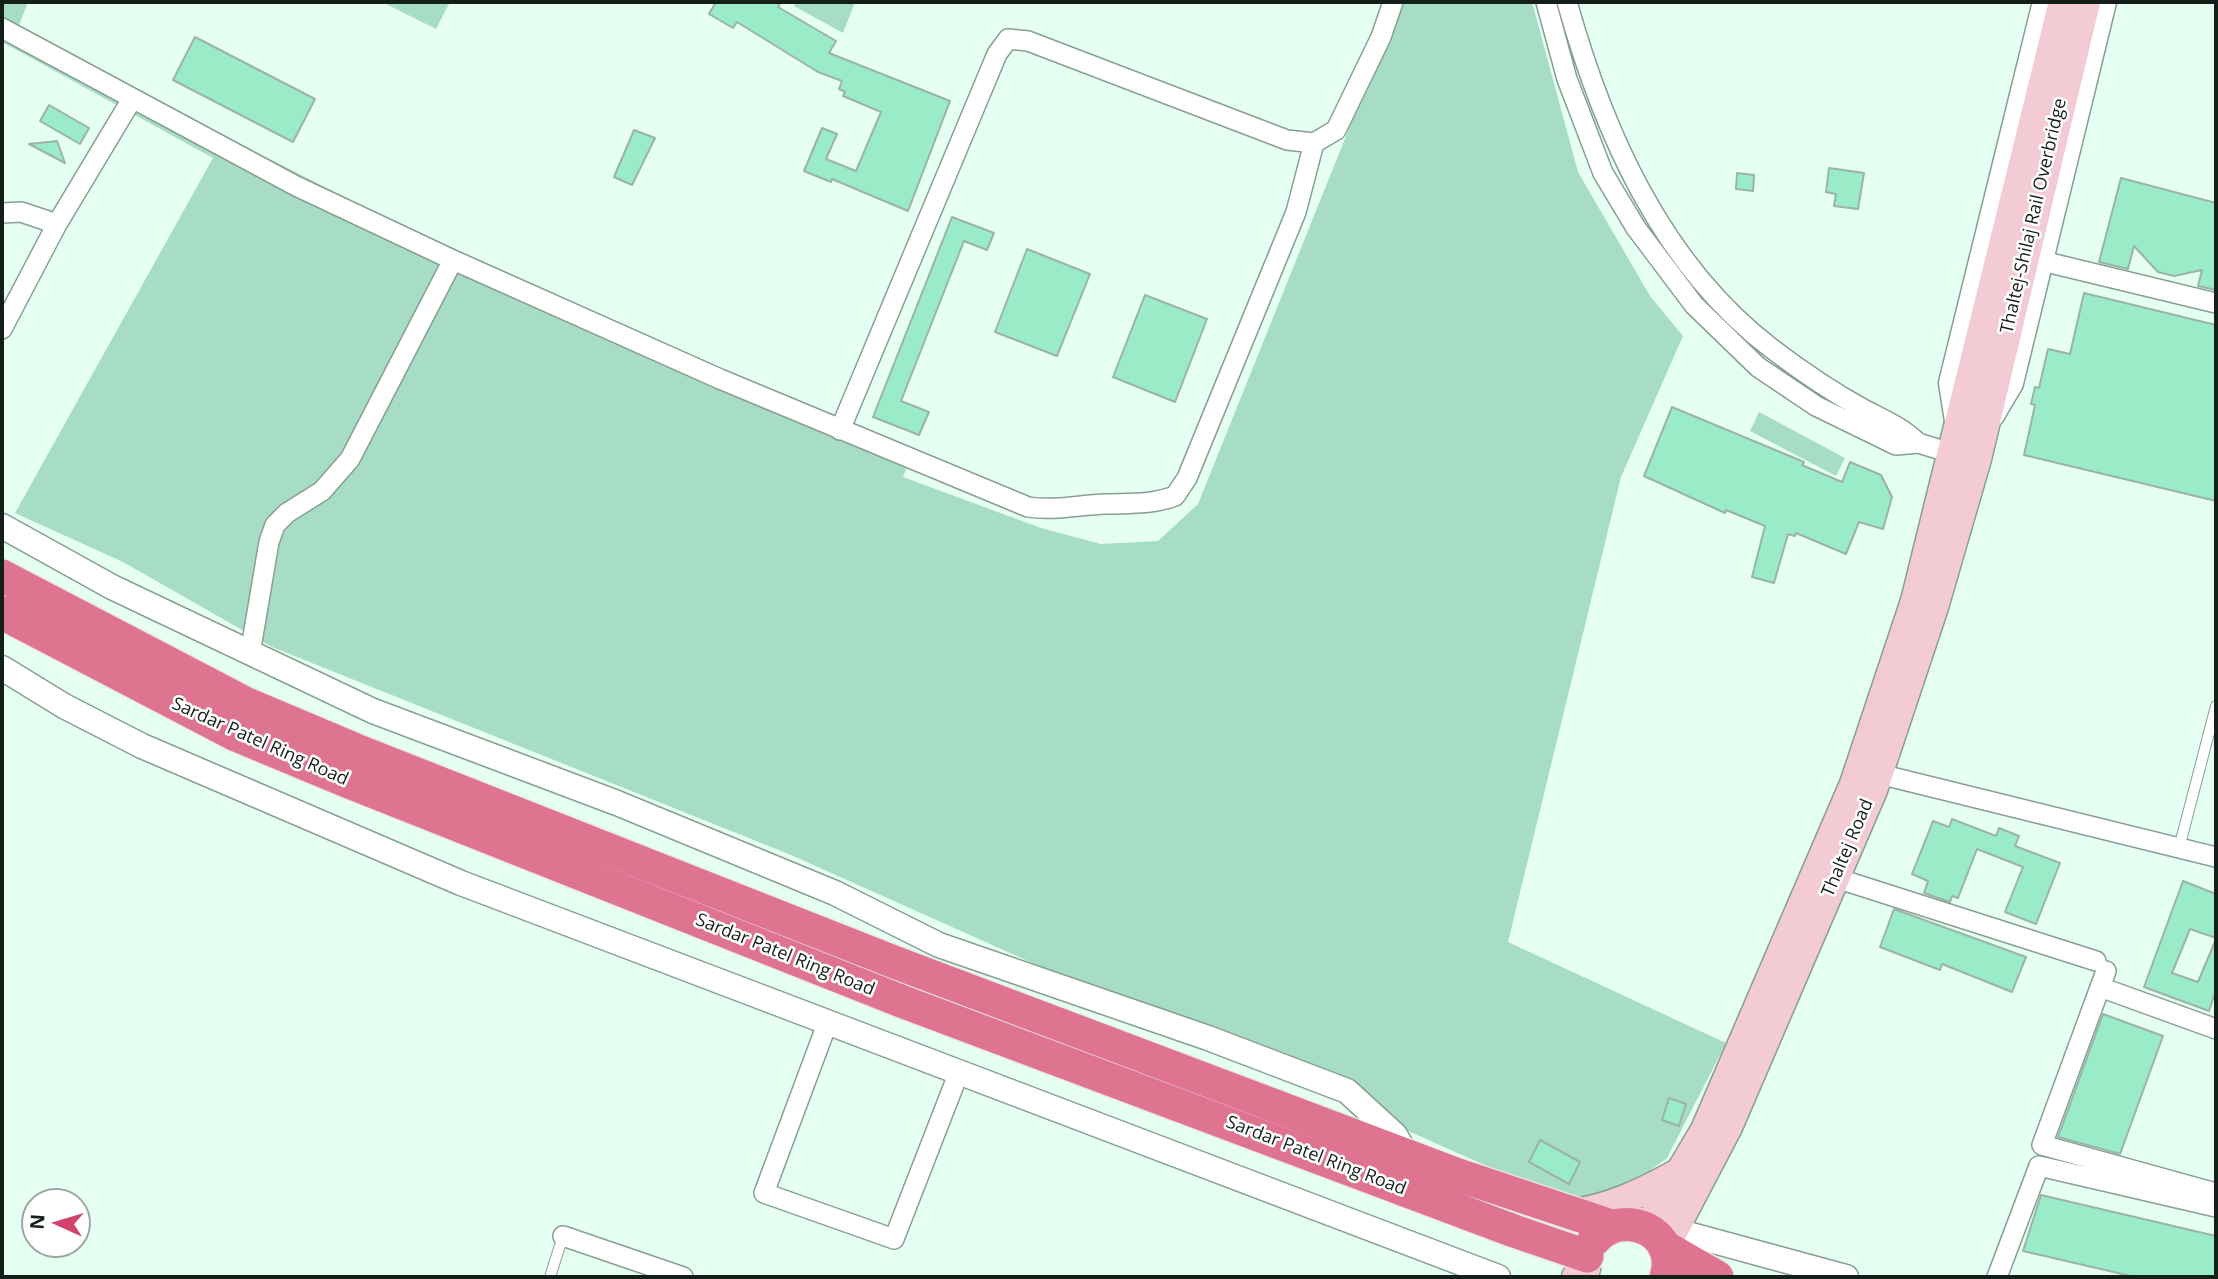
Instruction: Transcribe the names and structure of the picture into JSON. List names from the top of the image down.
{
  "streets": {
    "highway": ["Sardar Patel Ring Road"],
    "main road": ["Thaltej-Shilaj Rail Overbridge", "Thaltej Road"]
  },
  "crossings": [
    ["Thaltej-Shilaj Rail Overbridge", "Thaltej Road"],
    ["Sardar Patel Ring Road", "Thaltej Road"]
  ],
  "north": "left"
}
